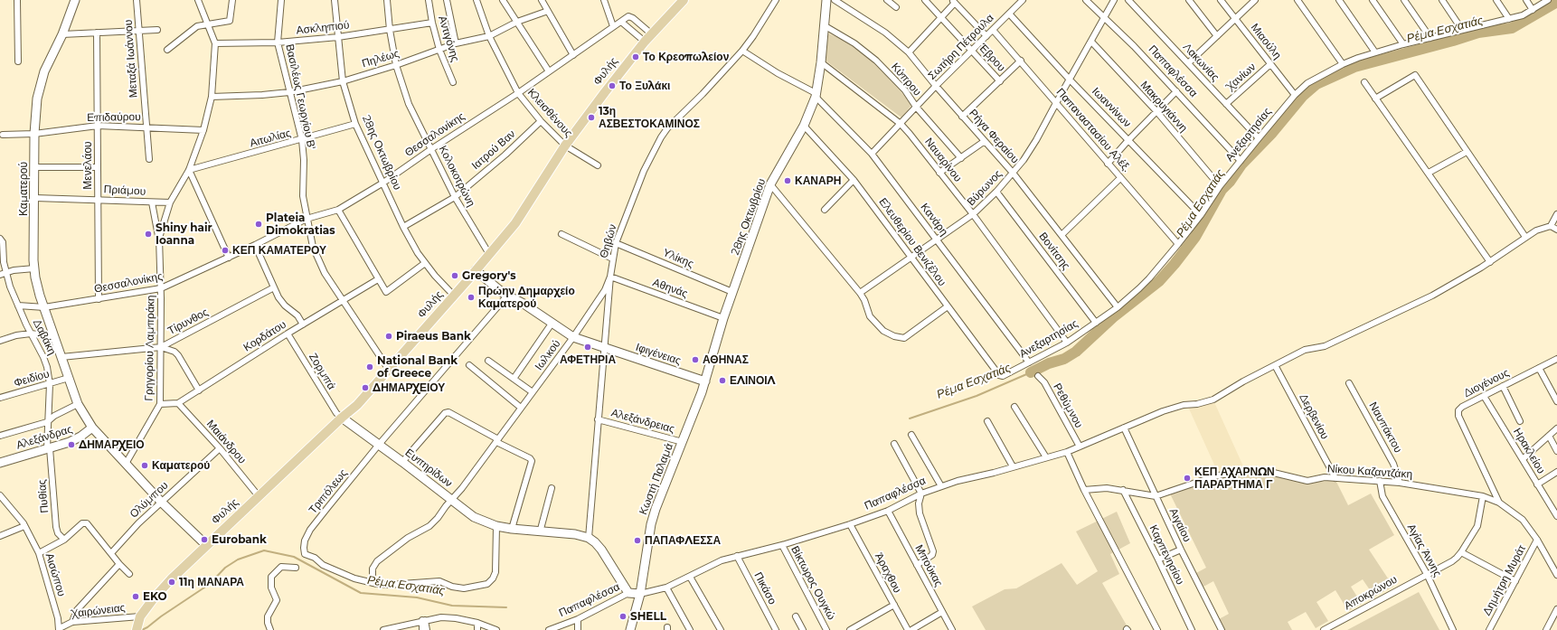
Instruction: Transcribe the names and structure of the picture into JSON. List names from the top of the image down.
{
  "streets": {
    "main road": ["Φυλής"],
    "street": [
      "Ασκληπιού",
      "Αντιγόνης",
      "Μιαούλη",
      "Σωτήρη Πέτρουλα",
      "Έβρου",
      "Μεταξά Ιωάννου",
      "Πηλέως",
      "Λακωνίας",
      "Παπαφλέσσα",
      "Χανίων",
      "Κύπρου",
      "Βασιλέως Γεωργίου Β'",
      "Μακρυγιάννη",
      "Ιωαννίνων",
      "Κλεισθένους",
      "Επιδαύρου",
      "Παπαναστασίου Αλέξ.",
      "Θεσσαλονίκης",
      "Ανεξαρτησίας",
      "Ρήγα Φεραίου",
      "Αιτωλίας",
      "Ιατρού Βαν",
      "28ης Οκτωβρίου",
      "Ναυαρίνου",
      "Μενελάου",
      "Κολοκοτρώνη",
      "Βύρωνος",
      "Καματερού",
      "Πριάμου",
      "Κανάρη",
      "Θηβών",
      "Ελευθερίου Βενιζέλου",
      "Βονίτσης",
      "Υλίκης",
      "Αθηνάς",
      "Τίρυνθος",
      "Κορδάτου",
      "Δαβάκη",
      "Γρηγορίου Λαμπράκη",
      "Ιφιγένειας",
      "Ιωλκού",
      "Ζορμπά",
      "Φειδίου",
      "Διογένους",
      "Ρεθύμνου",
      "Δερβενίου",
      "Αλεξάνδρειας",
      "Ναυπάκτου",
      "Αλεξάνδρας",
      "Μαιάνδρου",
      "Ηρακλείου",
      "Ευπηρίδων",
      "Νίκου Καζαντζάκη",
      "Κωστή Παλαμά",
      "Τριπόλεως",
      "Πυθίας",
      "Ολύμπου",
      "Αιγαίου",
      "Αγίας Άννης",
      "Καρπενησίου",
      "Μπούκας",
      "Άραχθου",
      "Αισώπου",
      "Δημήτρη Μυράτ",
      "Βίκτωρος Ουγκώ",
      "Πικάσο",
      "Αποκρώνου",
      "Χαιρώνειας"
    ]
  },
  "crossings": [
    ["Ασκληπιού", "Αντιγόνης"],
    ["Ασκληπιού", "Βασιλέως Γεωργίου Β'"],
    ["Ασκληπιού", "28ης Οκτωβρίου"],
    ["Ασκληπιού", "Κολοκοτρώνη"],
    ["Ασκληπιού", "Γρηγορίου Λαμπράκη"],
    ["Αντιγόνης", "Πηλέως"],
    ["Μιαούλη", "Χανίων"],
    ["Μιαούλη", "Ανεξαρτησίας"],
    ["Σωτήρη Πέτρουλα", "Έβρου"],
    ["Σωτήρη Πέτρουλα", "Κύπρου"],
    ["Σωτήρη Πέτρουλα", "Ιωαννίνων"],
    ["Σωτήρη Πέτρουλα", "Παπαναστασίου Αλέξ."],
    ["Σωτήρη Πέτρουλα", "Ρήγα Φεραίου"],
    ["Σωτήρη Πέτρουλα", "Ναυαρίνου"],
    ["Σωτήρη Πέτρουλα", "Κανάρη"],
    ["Μεταξά Ιωάννου", "Επιδαύρου"],
    ["Πηλέως", "Βασιλέως Γεωργίου Β'"],
    ["Πηλέως", "Κλεισθένους"],
    ["Πηλέως", "28ης Οκτωβρίου"],
    ["Πηλέως", "Κολοκοτρώνη"],
    ["Πηλέως", "Γρηγορίου Λαμπράκη"],
    ["Λακωνίας", "Χανίων"],
    ["Λακωνίας", "Ανεξαρτησίας"],
    ["Φυλής", "Βασιλέως Γεωργίου Β'"],
    ["Φυλής", "Κλεισθένους"],
    ["Φυλής", "Θεσσαλονίκης"],
    ["Φυλής", "28ης Οκτωβρίου"],
    ["Φυλής", "Κολοκοτρώνη"],
    ["Φυλής", "Καματερού"],
    ["Φυλής", "Ζορμπά"],
    ["Φυλής", "Μαιάνδρου"],
    ["Φυλής", "Ευπηρίδων"],
    ["Φυλής", "Χαιρώνειας"],
    ["Παπαφλέσσα", "Ανεξαρτησίας"],
    ["Παπαφλέσσα", "Βύρωνος"],
    ["Παπαφλέσσα", "Ρεθύμνου"],
    ["Παπαφλέσσα", "Δερβενίου"],
    ["Παπαφλέσσα", "Κωστή Παλαμά"],
    ["Παπαφλέσσα", "Αιγαίου"],
    ["Παπαφλέσσα", "Μπούκας"],
    ["Παπαφλέσσα", "Άραχθου"],
    ["Παπαφλέσσα", "Βίκτωρος Ουγκώ"],
    ["Παπαφλέσσα", "Πικάσο"],
    ["Κύπρου", "28ης Οκτωβρίου"],
    ["Βασιλέως Γεωργίου Β'", "Θεσσαλονίκης"],
    ["Βασιλέως Γεωργίου Β'", "Αιτωλίας"],
    ["Βασιλέως Γεωργίου Β'", "Κορδάτου"],
    ["Μακρυγιάννη", "Ανεξαρτησίας"],
    ["Μακρυγιάννη", "Βύρωνος"],
    ["Ιωαννίνων", "Ανεξαρτησίας"],
    ["Ιωαννίνων", "Βύρωνος"],
    ["Κλεισθένους", "Θεσσαλονίκης"],
    ["Κλεισθένους", "Ιατρού Βαν"],
    ["Επιδαύρου", "Μενελάου"],
    ["Επιδαύρου", "Καματερού"],
    ["Επιδαύρου", "Γρηγορίου Λαμπράκη"],
    ["Παπαναστασίου Αλέξ.", "Ανεξαρτησίας"],
    ["Παπαναστασίου Αλέξ.", "Βύρωνος"],
    ["Θεσσαλονίκης", "28ης Οκτωβρίου"],
    ["Θεσσαλονίκης", "Μενελάου"],
    ["Θεσσαλονίκης", "Κολοκοτρώνη"],
    ["Θεσσαλονίκης", "Καματερού"],
    ["Θεσσαλονίκης", "Δαβάκη"],
    ["Θεσσαλονίκης", "Γρηγορίου Λαμπράκη"],
    ["Ανεξαρτησίας", "Ρήγα Φεραίου"],
    ["Ανεξαρτησίας", "Ναυαρίνου"],
    ["Ανεξαρτησίας", "Κανάρη"],
    ["Ανεξαρτησίας", "Ελευθερίου Βενιζέλου"],
    ["Ανεξαρτησίας", "Βονίτσης"],
    ["Ρήγα Φεραίου", "Βύρωνος"],
    ["Αιτωλίας", "28ης Οκτωβρίου"],
    ["Αιτωλίας", "Γρηγορίου Λαμπράκη"],
    ["Ιατρού Βαν", "28ης Οκτωβρίου"],
    ["Ιατρού Βαν", "Κολοκοτρώνη"],
    ["28ης Οκτωβρίου", "Ναυαρίνου"],
    ["28ης Οκτωβρίου", "Κανάρη"],
    ["28ης Οκτωβρίου", "Ελευθερίου Βενιζέλου"],
    ["28ης Οκτωβρίου", "Υλίκης"],
    ["28ης Οκτωβρίου", "Αθηνάς"],
    ["28ης Οκτωβρίου", "Ιφιγένειας"],
    ["28ης Οκτωβρίου", "Κωστή Παλαμά"],
    ["Ναυαρίνου", "Βύρωνος"],
    ["Μενελάου", "Πριάμου"],
    ["Βύρωνος", "Κανάρη"],
    ["Βύρωνος", "Ελευθερίου Βενιζέλου"],
    ["Βύρωνος", "Βονίτσης"],
    ["Καματερού", "Πριάμου"],
    ["Καματερού", "Τίρυνθος"],
    ["Καματερού", "Γρηγορίου Λαμπράκη"],
    ["Καματερού", "Φειδίου"],
    ["Καματερού", "Αλεξάνδρας"],
    ["Καματερού", "Ολύμπου"],
    ["Πριάμου", "Γρηγορίου Λαμπράκη"],
    ["Κανάρη", "Θηβών"],
    ["Θηβών", "Υλίκης"],
    ["Θηβών", "Αθηνάς"],
    ["Θηβών", "Ιφιγένειας"],
    ["Θηβών", "Ιωλκού"],
    ["Θηβών", "Αλεξάνδρειας"],
    ["Θηβών", "Ευπηρίδων"],
    ["Αθηνάς", "Ιωλκού"],
    ["Τίρυνθος", "Γρηγορίου Λαμπράκη"],
    ["Κορδάτου", "Γρηγορίου Λαμπράκη"],
    ["Κορδάτου", "Ζορμπά"],
    ["Κορδάτου", "Μαιάνδρου"],
    ["Δαβάκη", "Φειδίου"],
    ["Δαβάκη", "Αλεξάνδρας"],
    ["Δαβάκη", "Πυθίας"],
    ["Ιφιγένειας", "Ιωλκού"],
    ["Ιφιγένειας", "Κωστή Παλαμά"],
    ["Ιωλκού", "Ευπηρίδων"],
    ["Ιωλκού", "Τριπόλεως"],
    ["Ζορμπά", "Ευπηρίδων"],
    ["Διογένους", "Ηρακλείου"],
    ["Διογένους", "Νίκου Καζαντζάκη"],
    ["Δερβενίου", "Νίκου Καζαντζάκη"],
    ["Αλεξάνδρειας", "Κωστή Παλαμά"],
    ["Ναυπάκτου", "Νίκου Καζαντζάκη"],
    ["Αλεξάνδρας", "Πυθίας"],
    ["Μαιάνδρου", "Ολύμπου"],
    ["Ευπηρίδων", "Τριπόλεως"],
    ["Νίκου Καζαντζάκη", "Αιγαίου"],
    ["Νίκου Καζαντζάκη", "Αγίας Άννης"],
    ["Νίκου Καζαντζάκη", "Καρπενησίου"],
    ["Νίκου Καζαντζάκη", "Δημήτρη Μυράτ"],
    ["Νίκου Καζαντζάκη", "Αποκρώνου"],
    ["Αγίας Άννης", "Αποκρώνου"],
    ["Αισώπου", "Χαιρώνειας"]
  ],
  "water": ["Ρέμα Εσχατιάς"],
  "places": [
    "Το Κρεοπωλείον",
    "Το Ξυλάκι",
    "13η ΑΣΒΕΣΤΟΚΑΜΙΝΟΣ",
    "ΚΑΝΑΡΗ",
    "Plateia Dimokratias",
    "Shiny hair Ioanna",
    "ΚΕΠ ΚΑΜΑΤΕΡΟΥ",
    "Gregory's",
    "Πρώην Δημαρχείο Καματερού",
    "Piraeus Bank",
    "ΑΦΕΤΗΡΙΑ",
    "ΑΘΗΝΑΣ",
    "National Bank of Greece",
    "ΕΛΙΝΟΙΛ",
    "ΔΗΜΑΡΧΕΙΟΥ",
    "ΔΗΜΑΡΧΕΙΟ",
    "Καματερού",
    "ΚΕΠ ΑΧΑΡΝΩΝ ΠΑΡΑΡΤΗΜΑ Γ",
    "Eurobank",
    "ΠΑΠΑΦΛΕΣΣΑ",
    "11η ΜΑΝΑΡΑ",
    "EKO",
    "SHELL"
  ]
}
